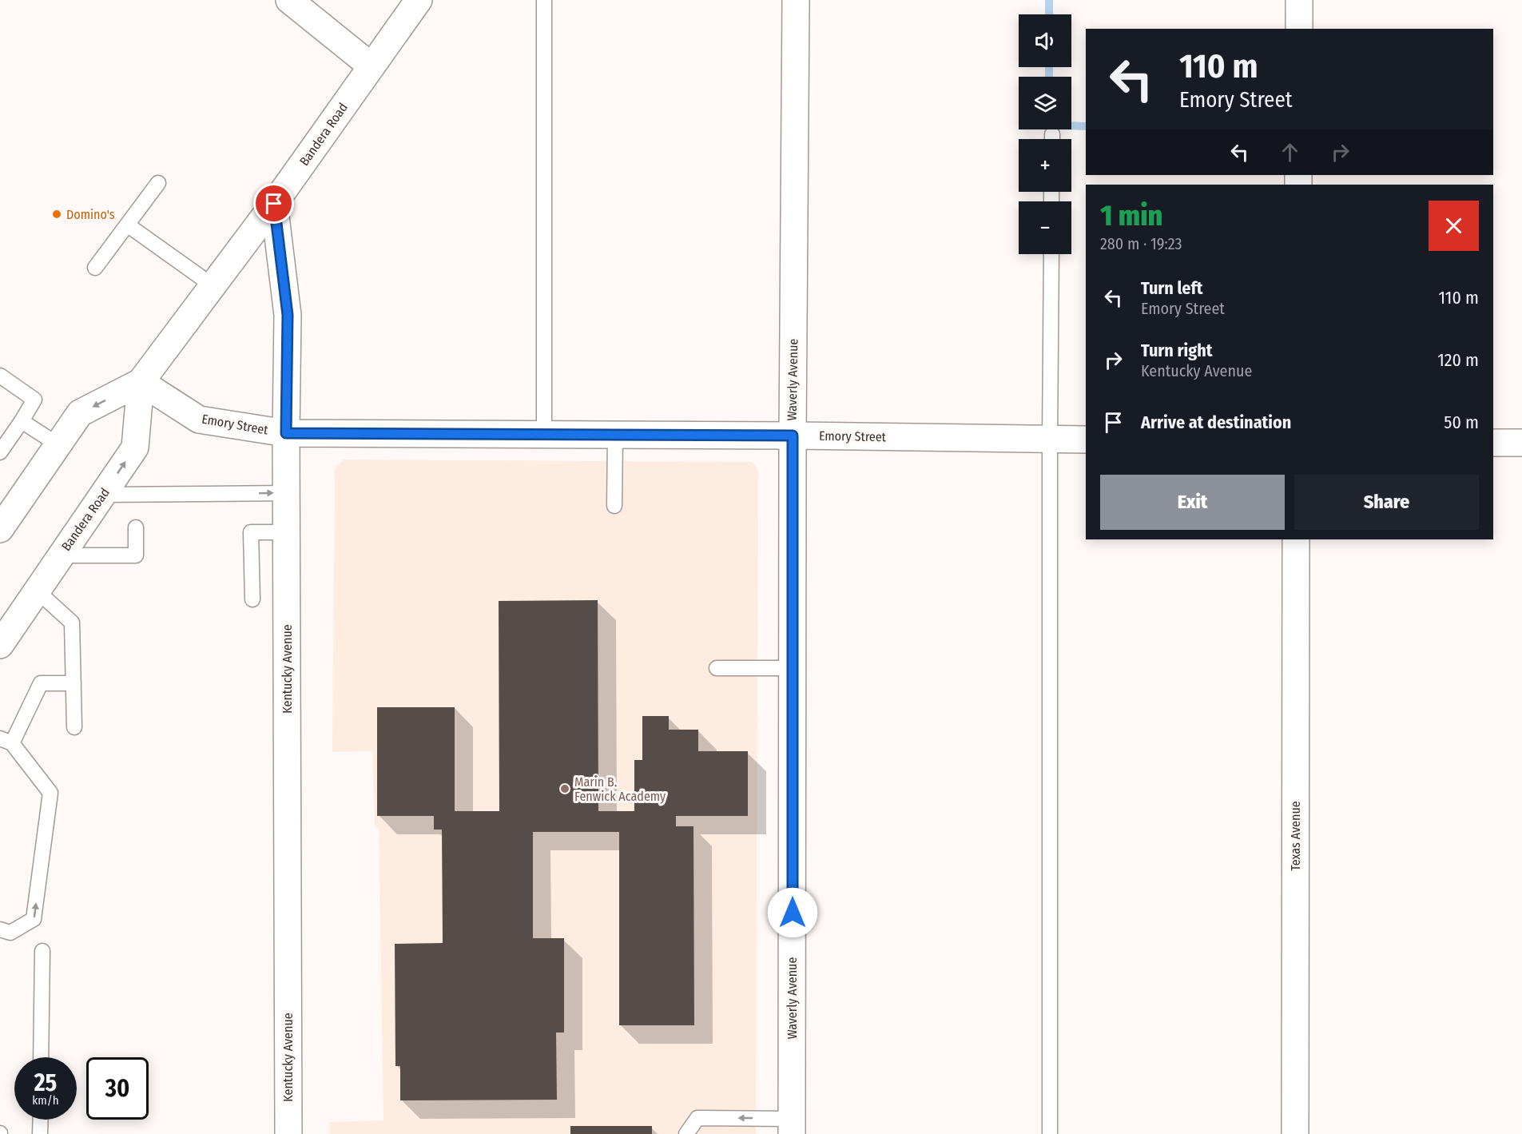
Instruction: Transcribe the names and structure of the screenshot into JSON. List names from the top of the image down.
{
  "streets": {
    "street": [
      "Bandera Road",
      "Waverly Avenue",
      "Emory Street",
      "Kentucky Avenue",
      "Texas Avenue"
    ]
  },
  "crossings": [
    ["Bandera Road", "Emory Street"],
    ["Bandera Road", "Kentucky Avenue"],
    ["Waverly Avenue", "Emory Street"],
    ["Emory Street", "Kentucky Avenue"]
  ],
  "places": ["Domino's", "Marin B. Fenwick Academy"],
  "page": {
    "map_buttons": ["+", "−"],
    "turn": ["110 m", "Emory Street"],
    "heading": ["1 min", "280 m · 19:23"],
    "list": [
      {
        "name": "Turn left",
        "note": "Emory Street",
        "value": "110 m"
      },
      {
        "name": "Turn right",
        "note": "Kentucky Avenue",
        "value": "120 m"
      },
      {
        "name": "Arrive at destination",
        "value": "50 m"
      }
    ],
    "buttons": ["Exit", "Share"],
    "speed": "25 km/h",
    "limit": "30"
  }
}
